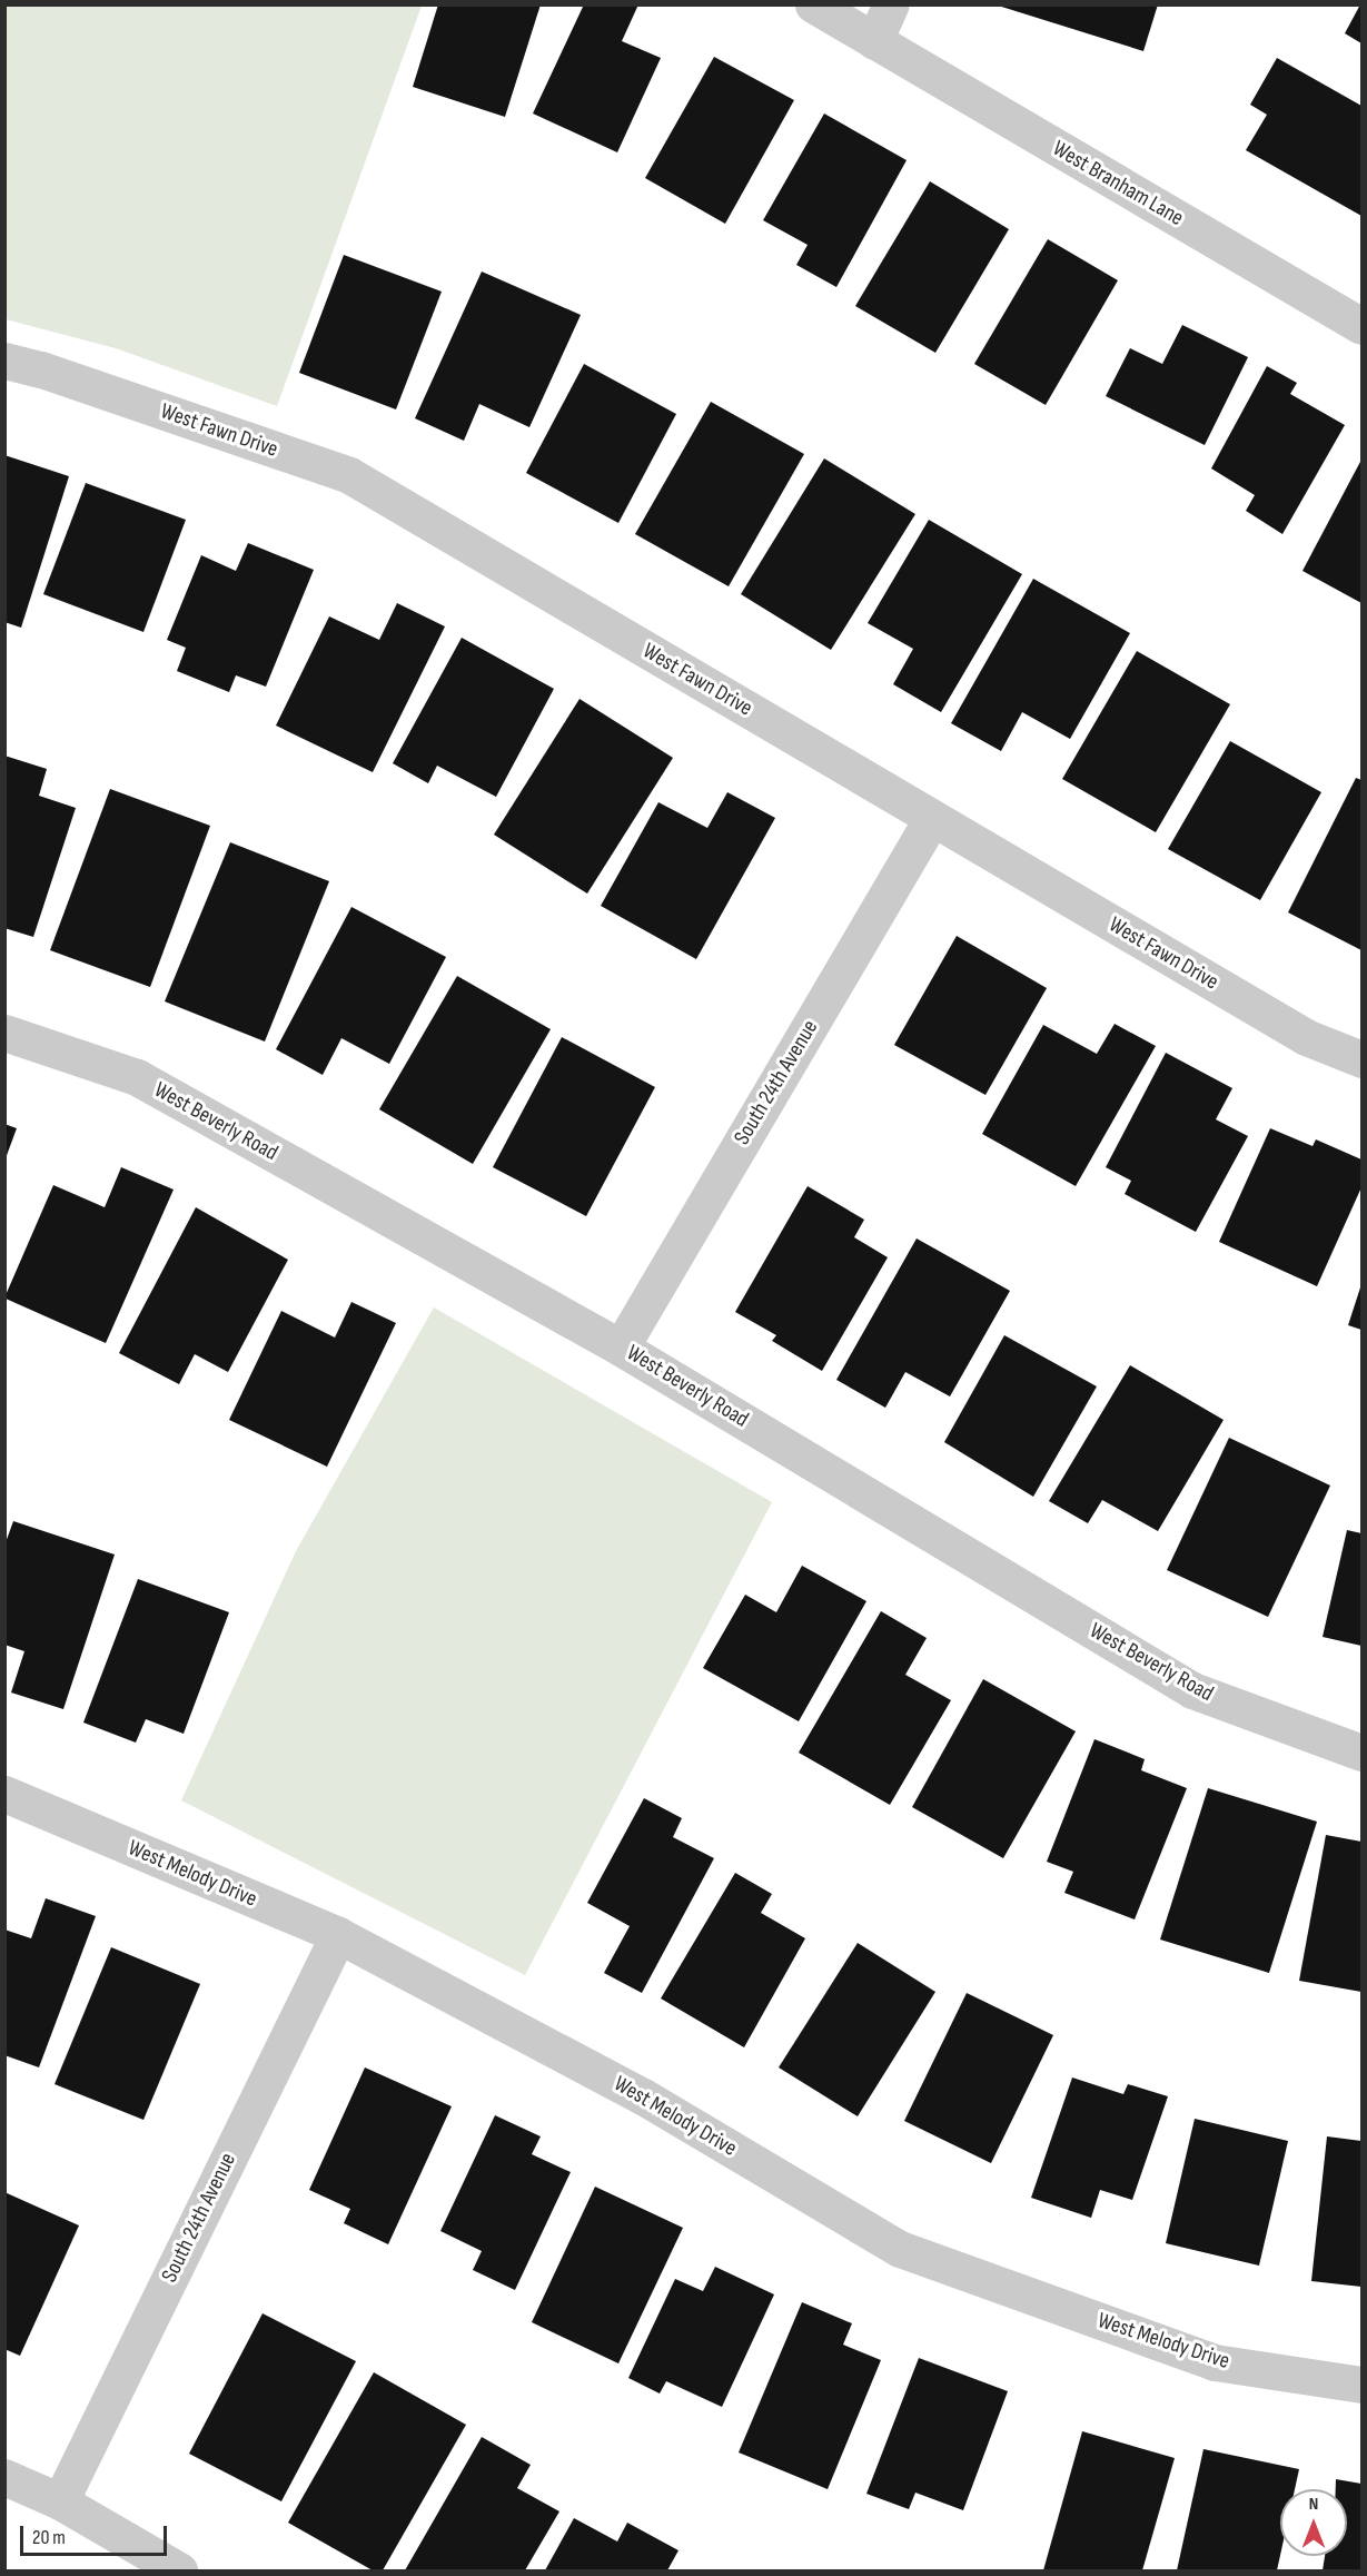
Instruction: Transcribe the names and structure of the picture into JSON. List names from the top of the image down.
{
  "streets": {
    "street": [
      "West Branham Lane",
      "West Fawn Drive",
      "South 24th Avenue",
      "West Beverly Road",
      "West Melody Drive"
    ]
  },
  "crossings": [
    ["West Fawn Drive", "South 24th Avenue"],
    ["South 24th Avenue", "West Beverly Road"],
    ["South 24th Avenue", "West Melody Drive"]
  ],
  "scale_bar": "20 m",
  "north": "top"
}
